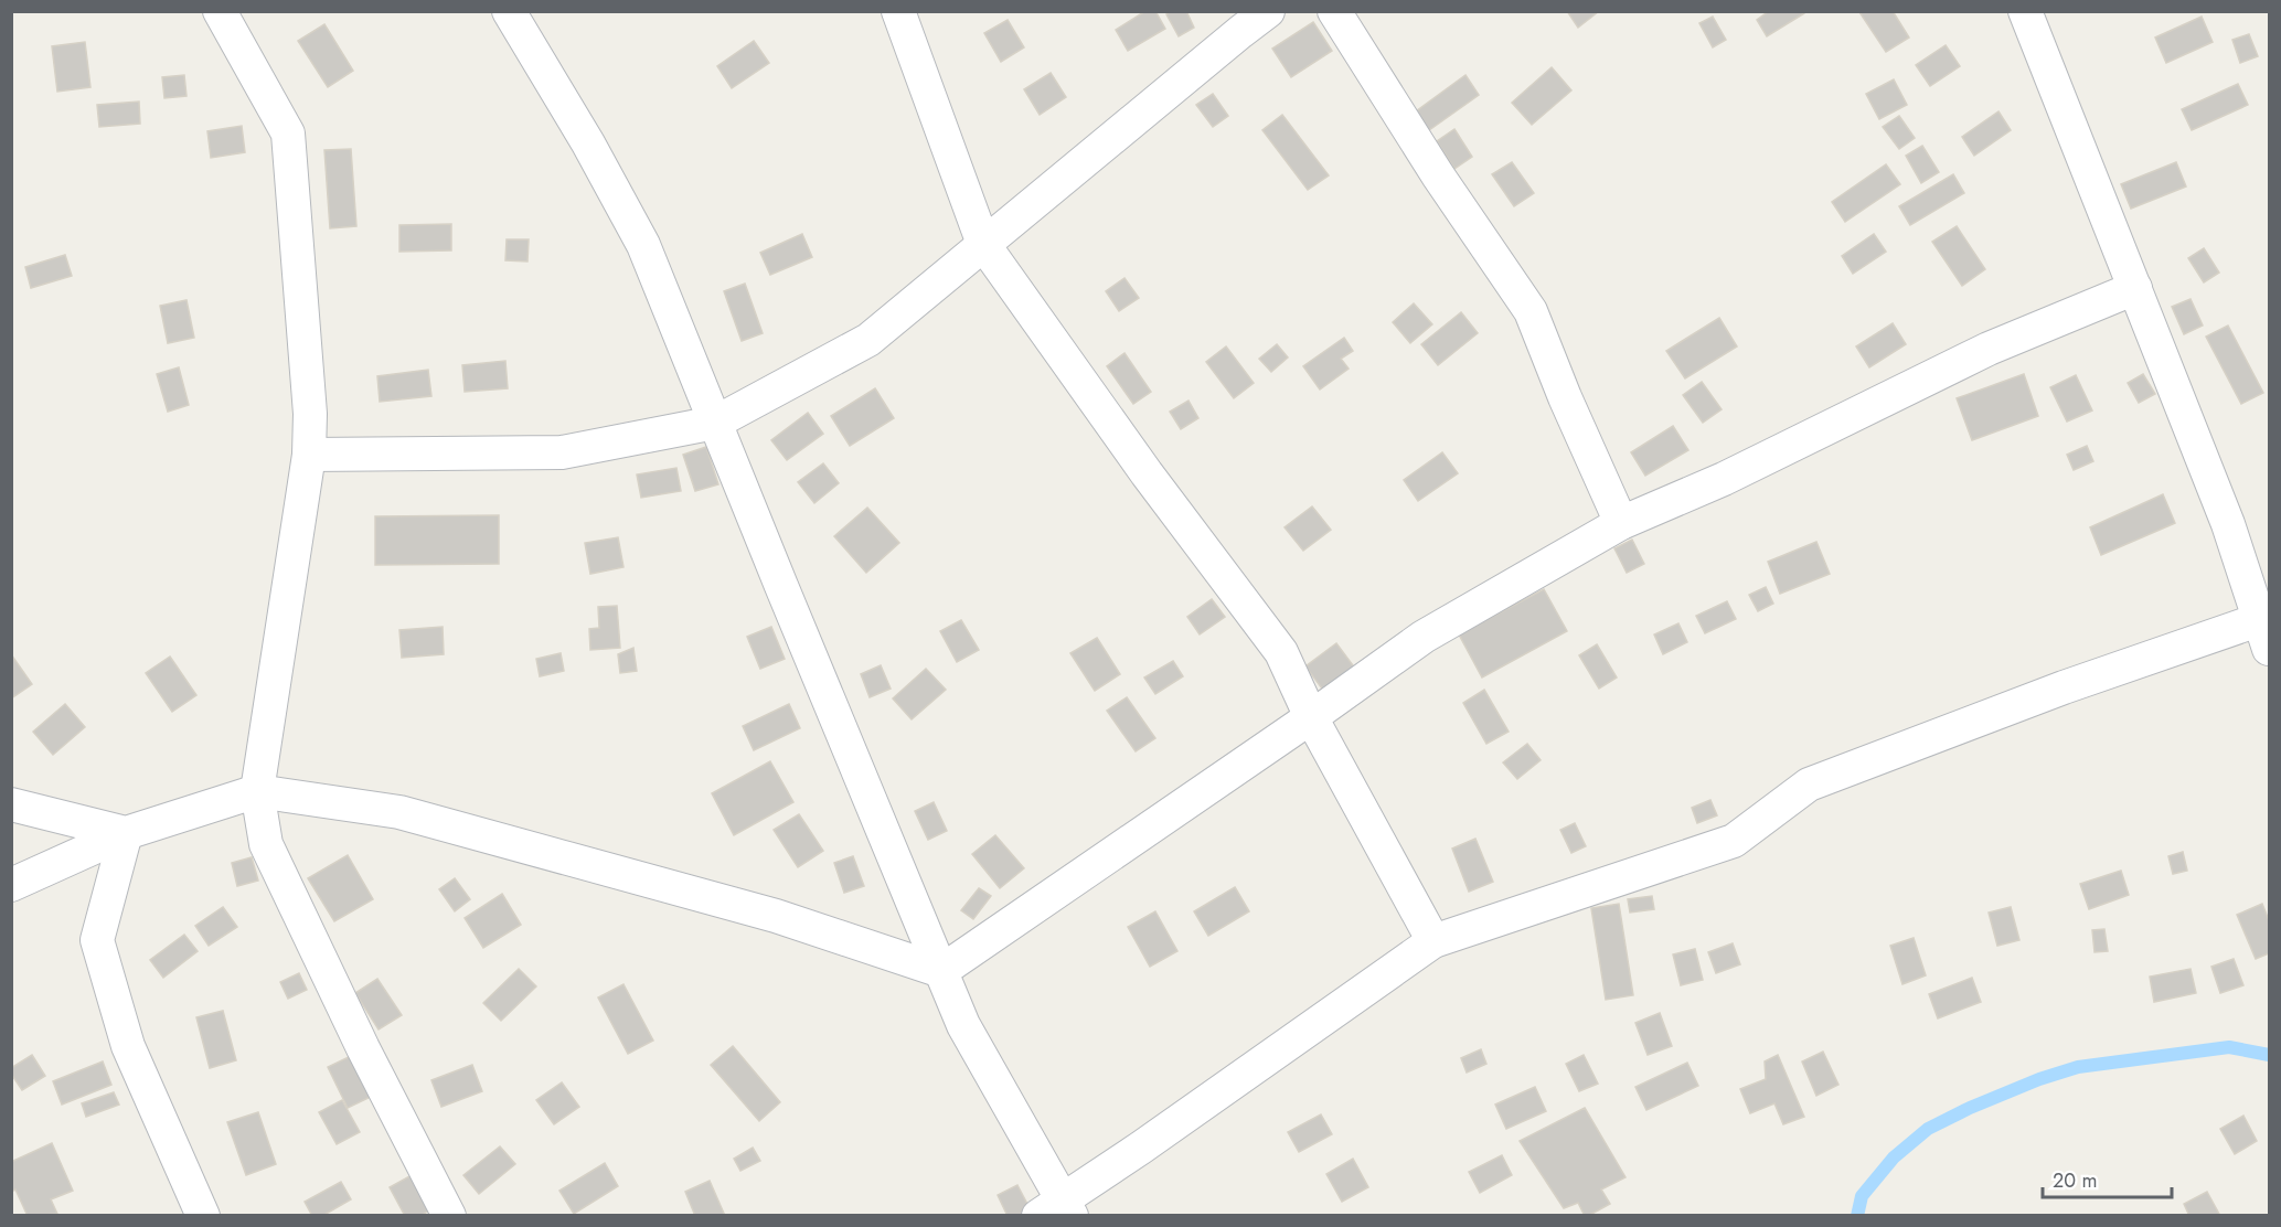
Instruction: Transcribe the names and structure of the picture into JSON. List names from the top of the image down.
{
  "scale_bar": "20 m"
}
